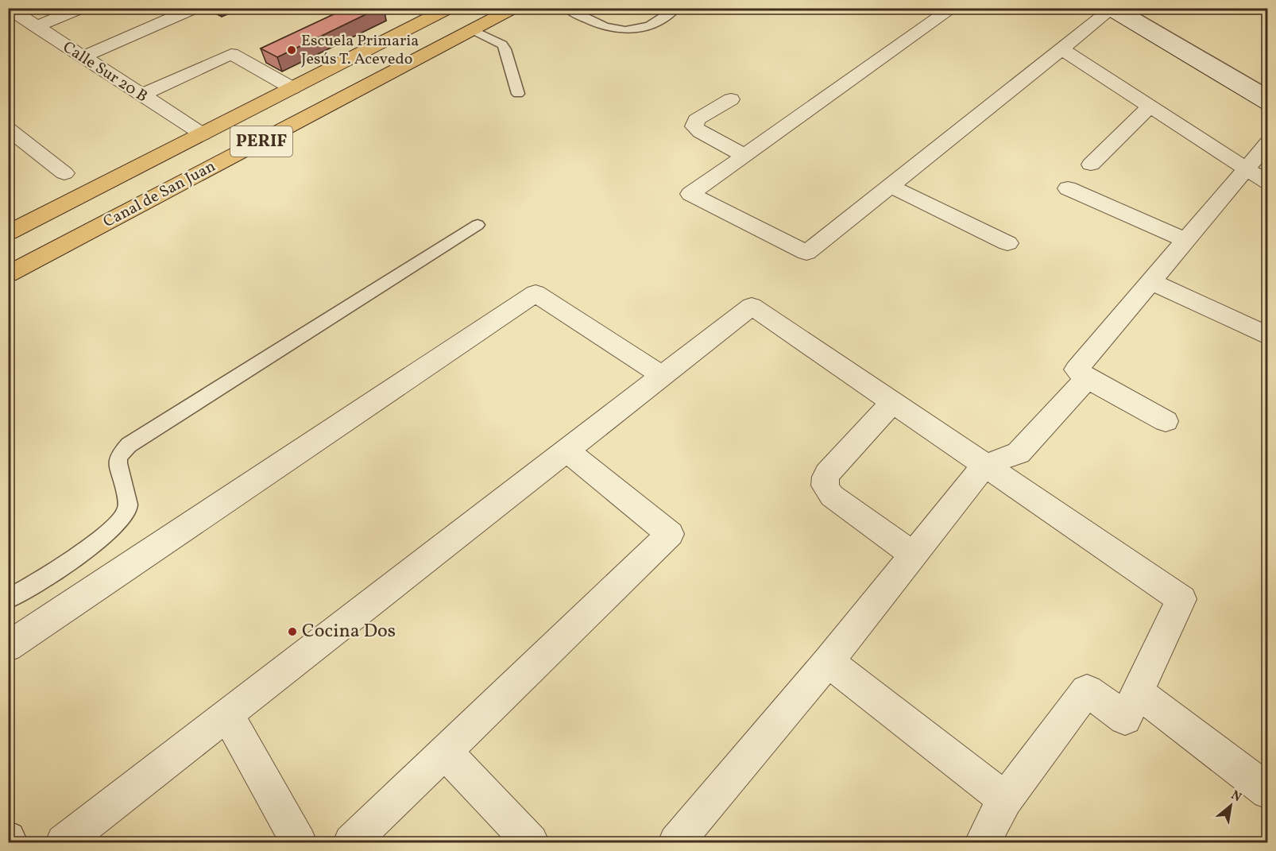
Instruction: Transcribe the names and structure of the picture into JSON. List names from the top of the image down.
{
  "streets": {
    "main road": ["PERIF", "Canal de San Juan"],
    "street": ["Calle Sur 20 B"]
  },
  "crossings": [
    ["Calle Sur 20 B", "Canal de San Juan"]
  ],
  "places": ["Escuela Primaria Jesús T. Acevedo", "Cocina Dos"],
  "north": "top right"
}
